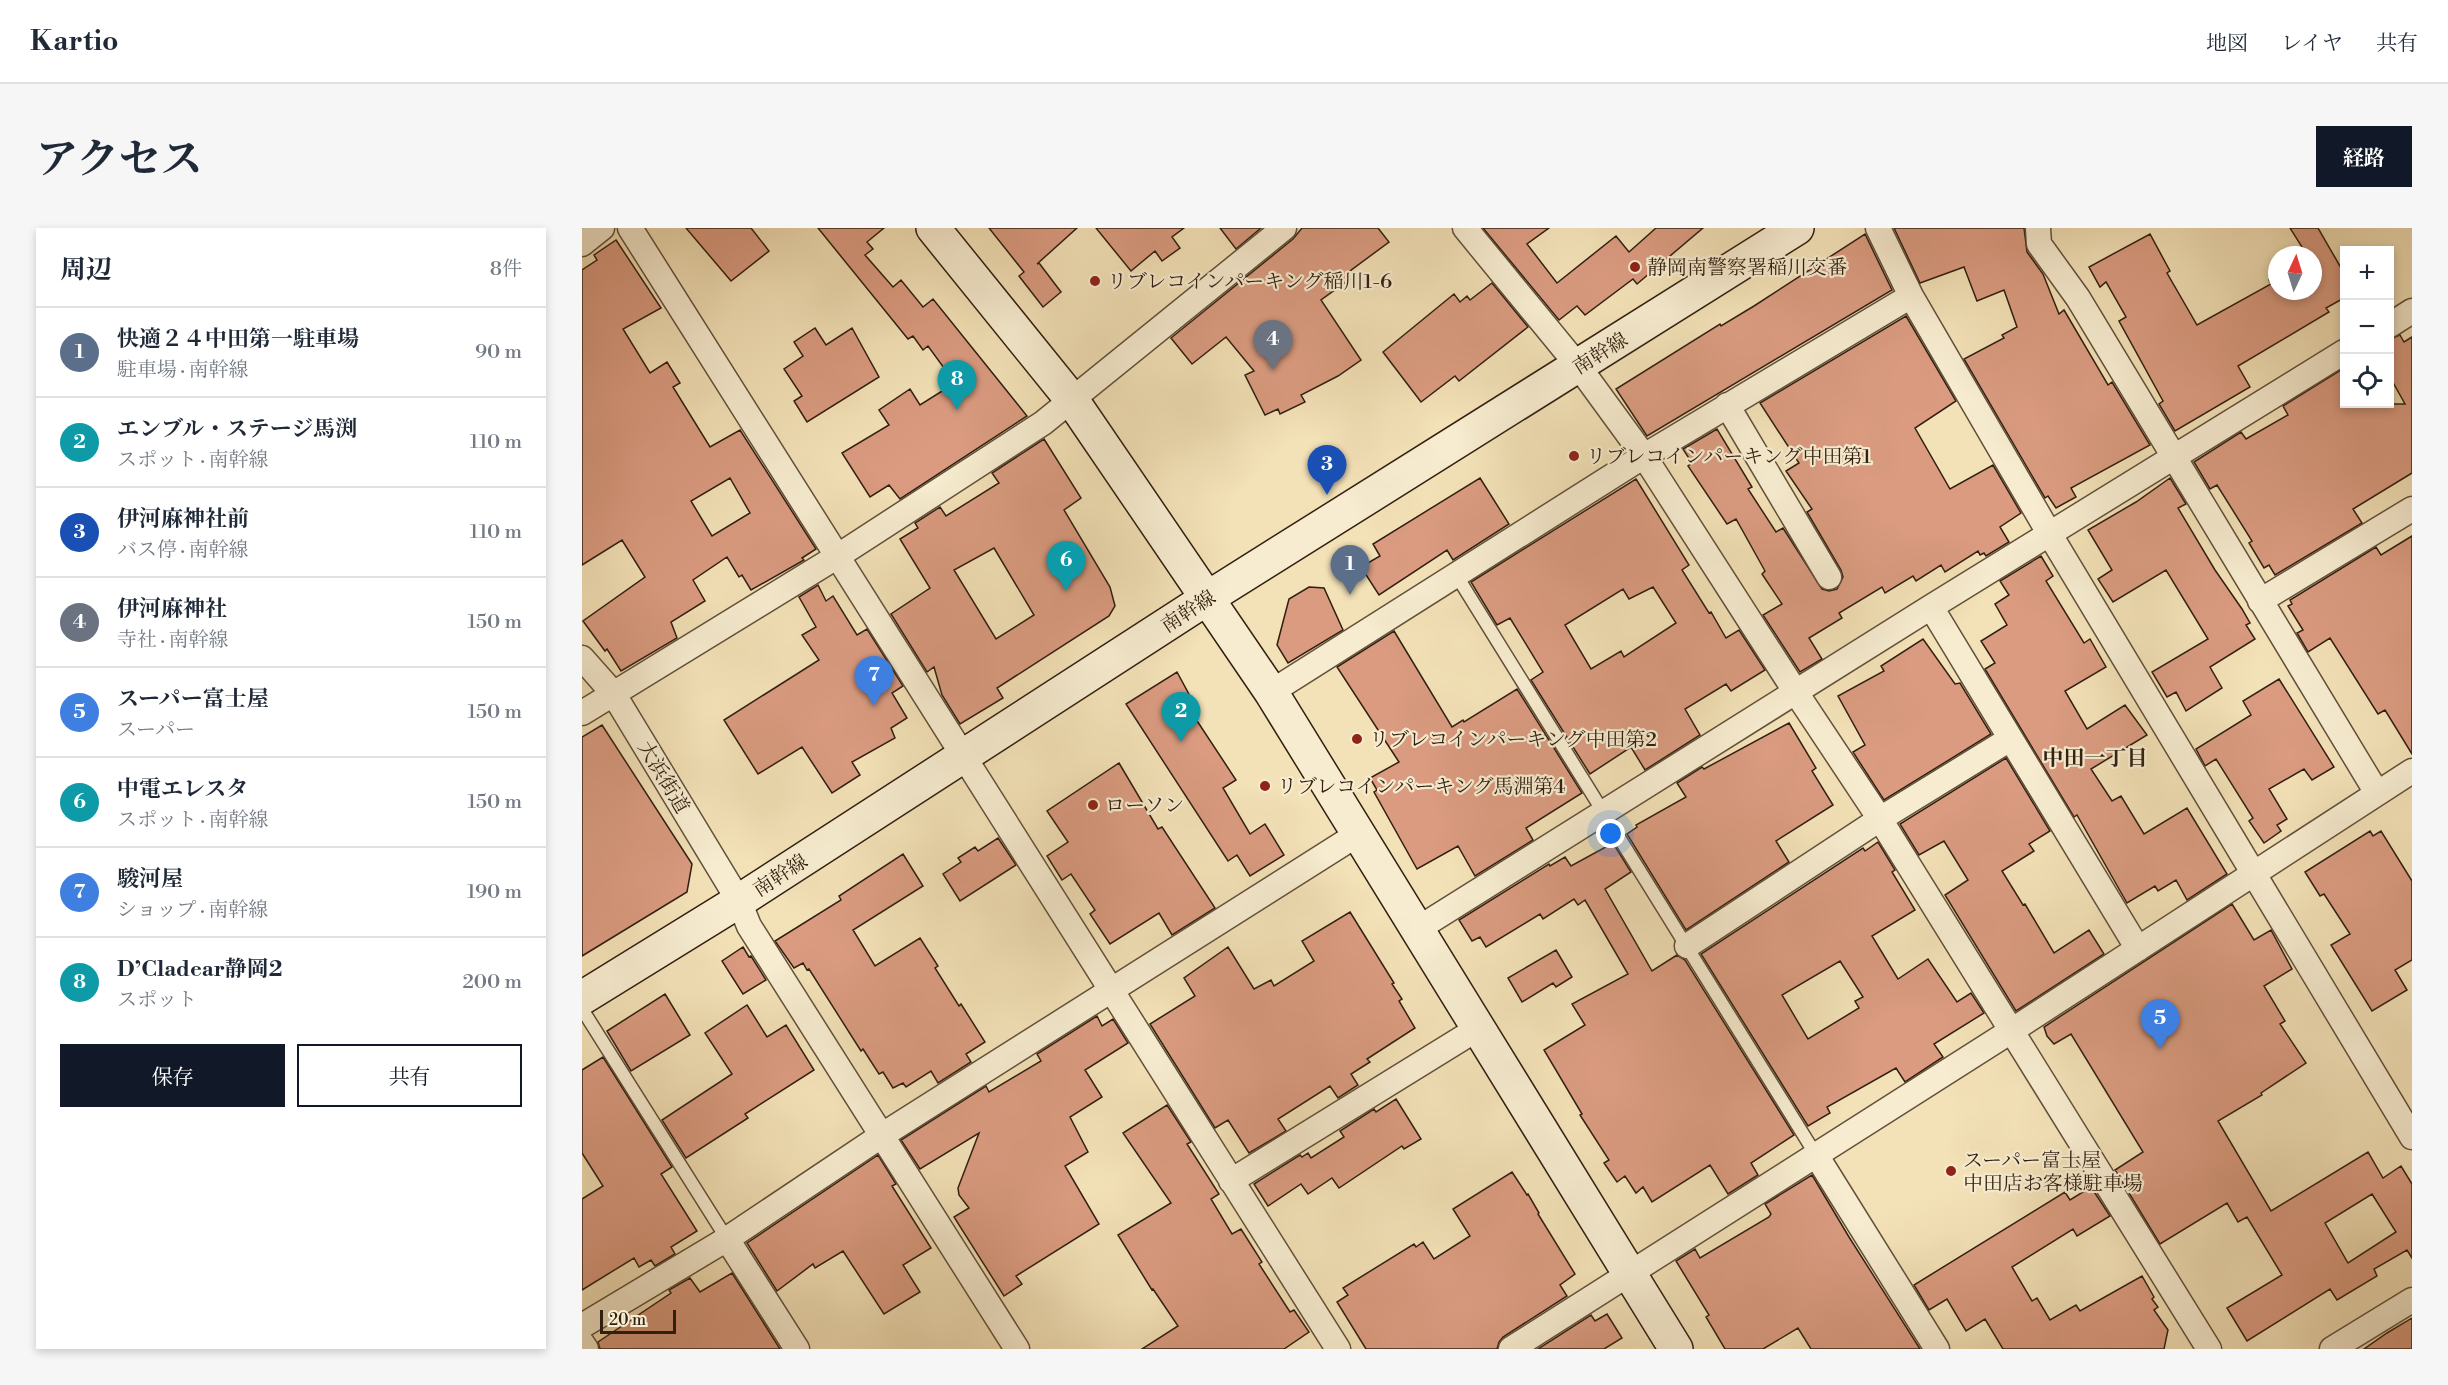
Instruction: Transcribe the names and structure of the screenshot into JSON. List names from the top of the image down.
{
  "streets": {
    "main road": ["南幹線"],
    "street": ["大浜街道"]
  },
  "crossings": [
    ["南幹線", "大浜街道"]
  ],
  "districts": ["中田一丁目"],
  "places": [
    "静岡南警察署稲川交番",
    "リブレコインパーキング稲川1-6",
    "リブレコインパーキング中田第1",
    "リブレコインパーキング中田第2",
    "リブレコインパーキング馬淵第4",
    "ローソン",
    "スーパー富士屋 中田店お客様駐車場"
  ],
  "scale_bar": "20 m",
  "north": "top",
  "page": {
    "header": "Kartio",
    "nav": ["地図", "レイヤ", "共有"],
    "title": "アクセス",
    "buttons": [
      "経路",
      ["保存", "共有"]
    ],
    "heading": ["周辺", "8件"],
    "map_buttons": ["+", "−"],
    "list": [
      {
        "mark": "1",
        "name": "快適２４中田第一駐車場",
        "note": "駐車場 · 南幹線",
        "value": "90 m"
      },
      {
        "mark": "2",
        "name": "エンブル・ステージ馬渕",
        "note": "スポット · 南幹線",
        "value": "110 m"
      },
      {
        "mark": "3",
        "name": "伊河麻神社前",
        "note": "バス停 · 南幹線",
        "value": "110 m"
      },
      {
        "mark": "4",
        "name": "伊河麻神社",
        "note": "寺社 · 南幹線",
        "value": "150 m"
      },
      {
        "mark": "5",
        "name": "スーパー富士屋",
        "note": "スーパー",
        "value": "150 m"
      },
      {
        "mark": "6",
        "name": "中電エレスタ",
        "note": "スポット · 南幹線",
        "value": "150 m"
      },
      {
        "mark": "7",
        "name": "駿河屋",
        "note": "ショップ · 南幹線",
        "value": "190 m"
      },
      {
        "mark": "8",
        "name": "D’Cladear静岡2",
        "note": "スポット",
        "value": "200 m"
      }
    ],
    "pins": [
      "4",
      "8",
      "3",
      "6",
      "1",
      "7",
      "2",
      "5"
    ],
    "scale": "20 m"
  }
}
